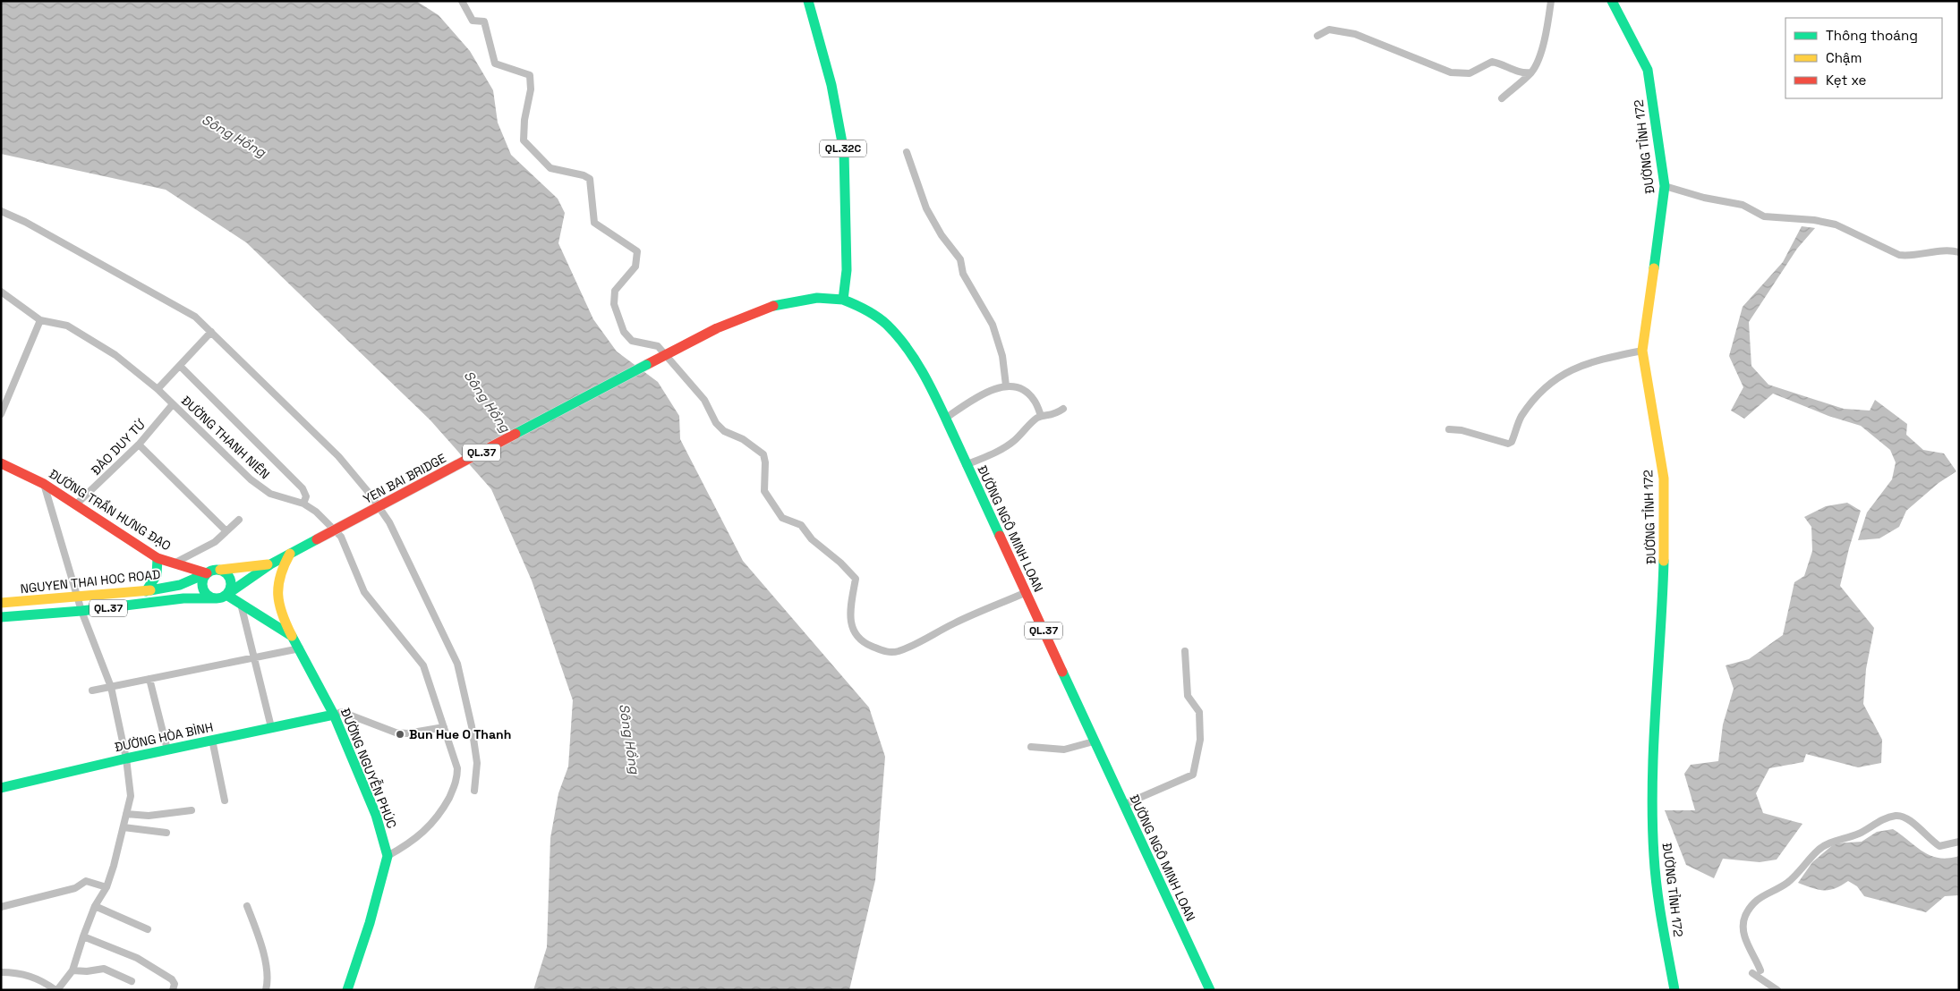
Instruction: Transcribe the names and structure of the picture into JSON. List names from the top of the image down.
{
  "streets": {
    "main road": [
      "ĐƯỜNG TỈNH 172",
      "QL.32C",
      "QL.37",
      "YEN BAI BRIDGE",
      "ĐƯỜNG TRẦN HƯNG ĐẠO",
      "ĐƯỜNG NGÔ MINH LOAN",
      "NGUYEN THAI HOC ROAD",
      "ĐƯỜNG HÒA BÌNH",
      "ĐƯỜNG NGUYỄN PHÚC"
    ],
    "street": ["ĐƯỜNG THANH NIÊN", "ĐÀO DUY TỪ"]
  },
  "crossings": [
    ["QL.32C", "ĐƯỜNG NGÔ MINH LOAN"],
    ["ĐƯỜNG THANH NIÊN", "ĐÀO DUY TỪ"],
    ["ĐƯỜNG THANH NIÊN", "ĐƯỜNG NGUYỄN PHÚC"],
    ["ĐÀO DUY TỪ", "ĐƯỜNG TRẦN HƯNG ĐẠO"],
    ["QL.37", "YEN BAI BRIDGE"],
    ["QL.37", "ĐƯỜNG TRẦN HƯNG ĐẠO"],
    ["QL.37", "NGUYEN THAI HOC ROAD"],
    ["QL.37", "ĐƯỜNG NGUYỄN PHÚC"],
    ["YEN BAI BRIDGE", "ĐƯỜNG NGÔ MINH LOAN"],
    ["ĐƯỜNG TRẦN HƯNG ĐẠO", "NGUYEN THAI HOC ROAD"],
    ["ĐƯỜNG TRẦN HƯNG ĐẠO", "ĐƯỜNG NGUYỄN PHÚC"],
    ["NGUYEN THAI HOC ROAD", "ĐƯỜNG NGUYỄN PHÚC"],
    ["ĐƯỜNG HÒA BÌNH", "ĐƯỜNG NGUYỄN PHÚC"]
  ],
  "water": ["Sông Hồng"],
  "places": ["Bun Hue O Thanh"],
  "legend": ["Thông thoáng", "Chậm", "Kẹt xe"]
}
